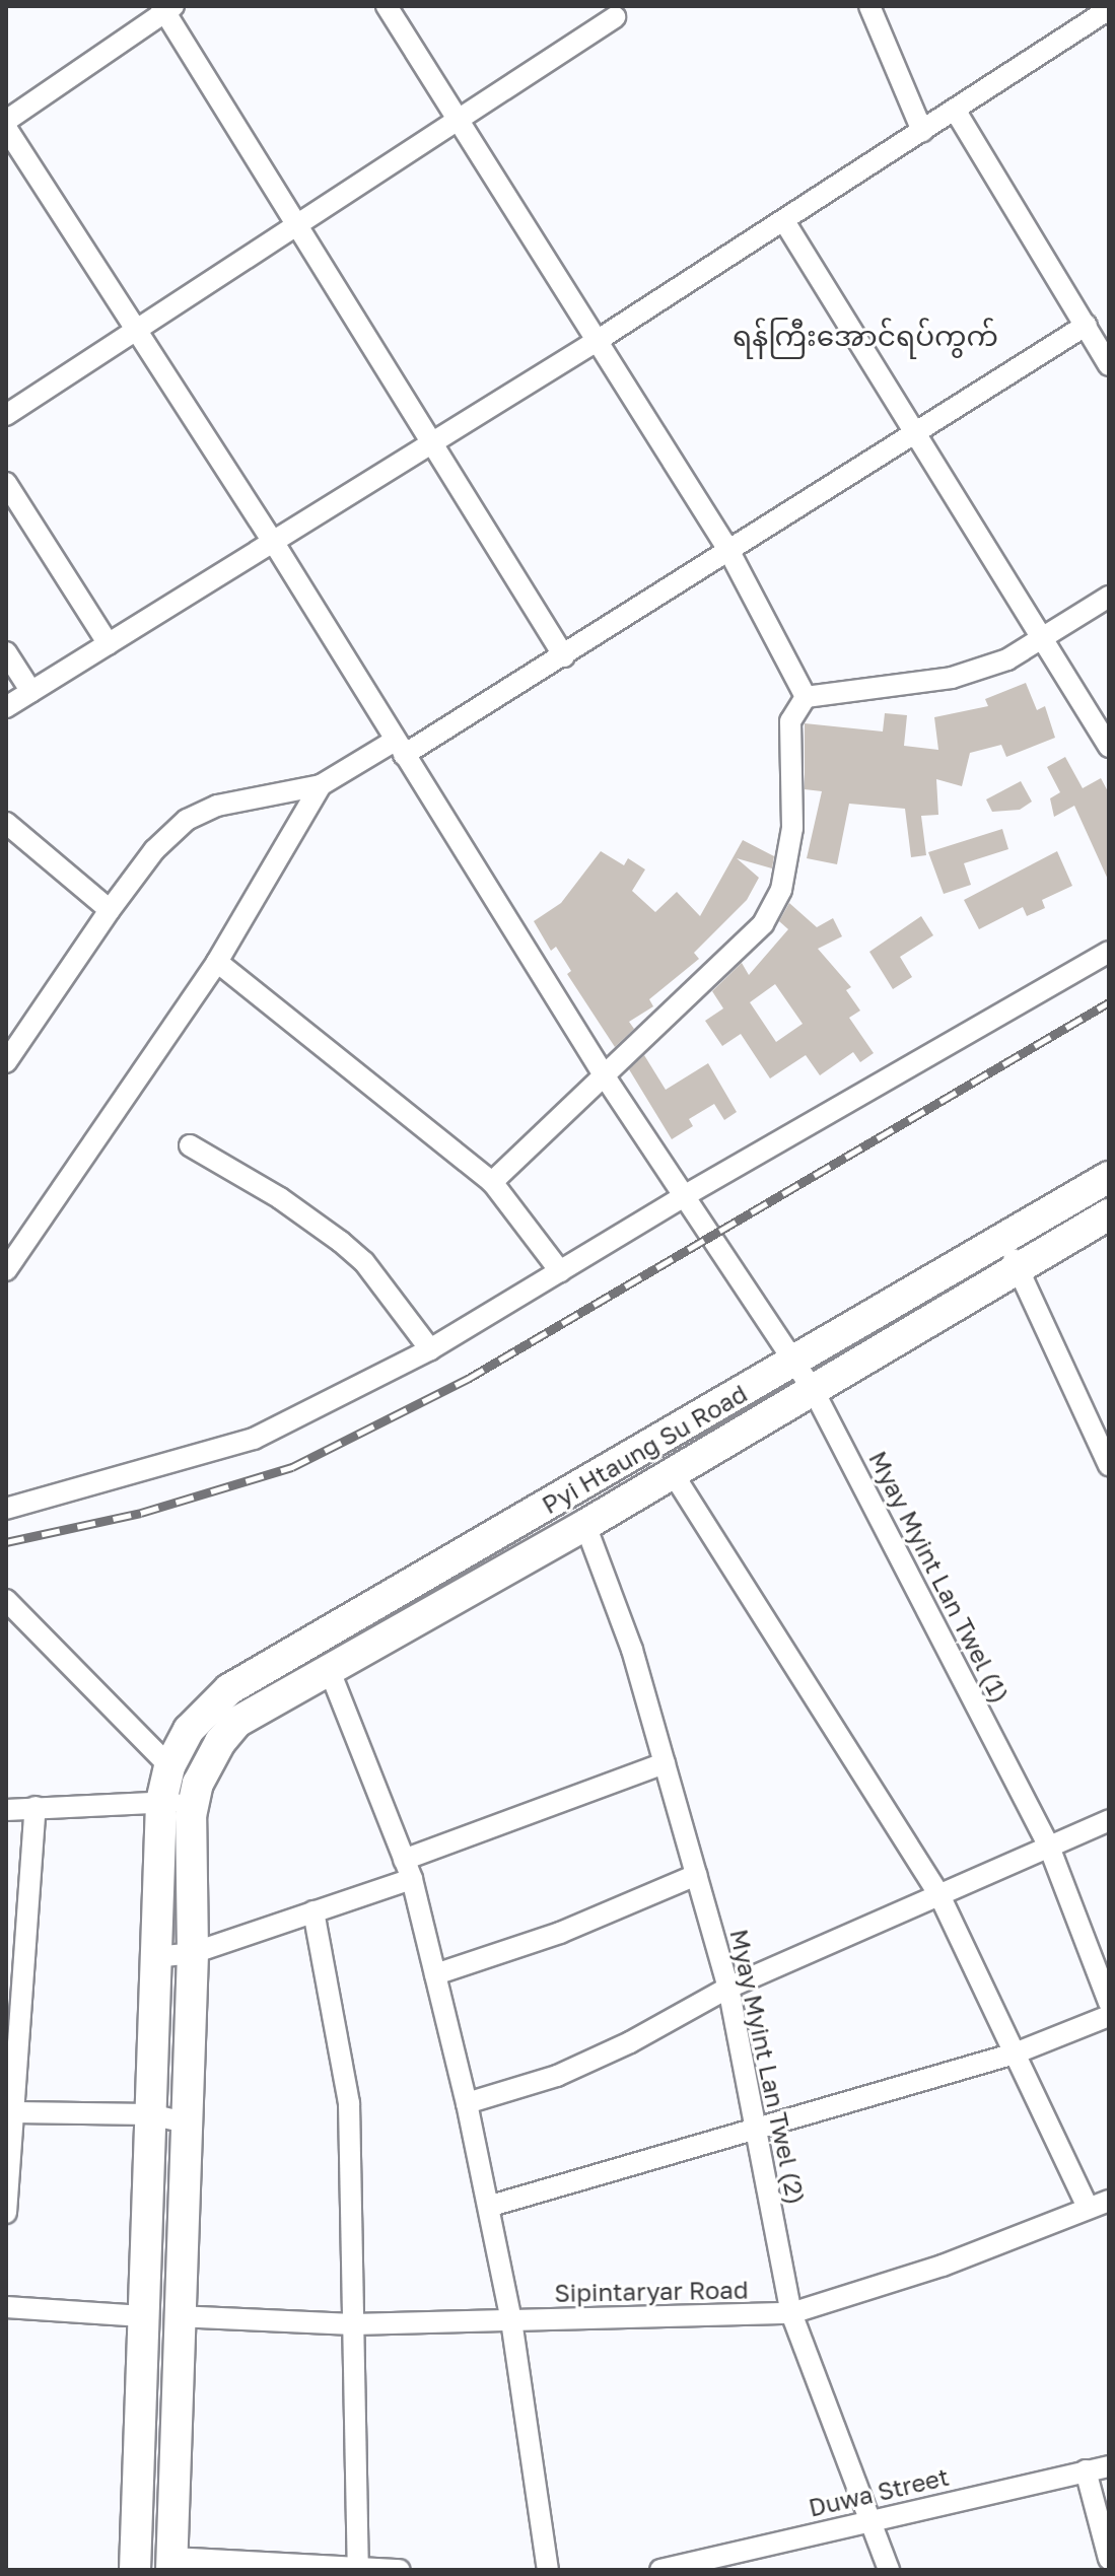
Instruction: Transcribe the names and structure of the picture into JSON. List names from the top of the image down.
{
  "streets": {
    "highway": ["Pyi Htaung Su Road"],
    "street": [
      "Myay Myint Lan Twel (1)",
      "Myay Myint Lan Twel (2)",
      "Sipintaryar Road",
      "Duwa Street"
    ]
  },
  "crossings": [
    ["Pyi Htaung Su Road", "Myay Myint Lan Twel (1)"],
    ["Pyi Htaung Su Road", "Myay Myint Lan Twel (2)"],
    ["Myay Myint Lan Twel (2)", "Sipintaryar Road"],
    ["Myay Myint Lan Twel (2)", "Duwa Street"]
  ],
  "districts": ["ရန်ကြီးအောင်ရပ်ကွက်"]
}
